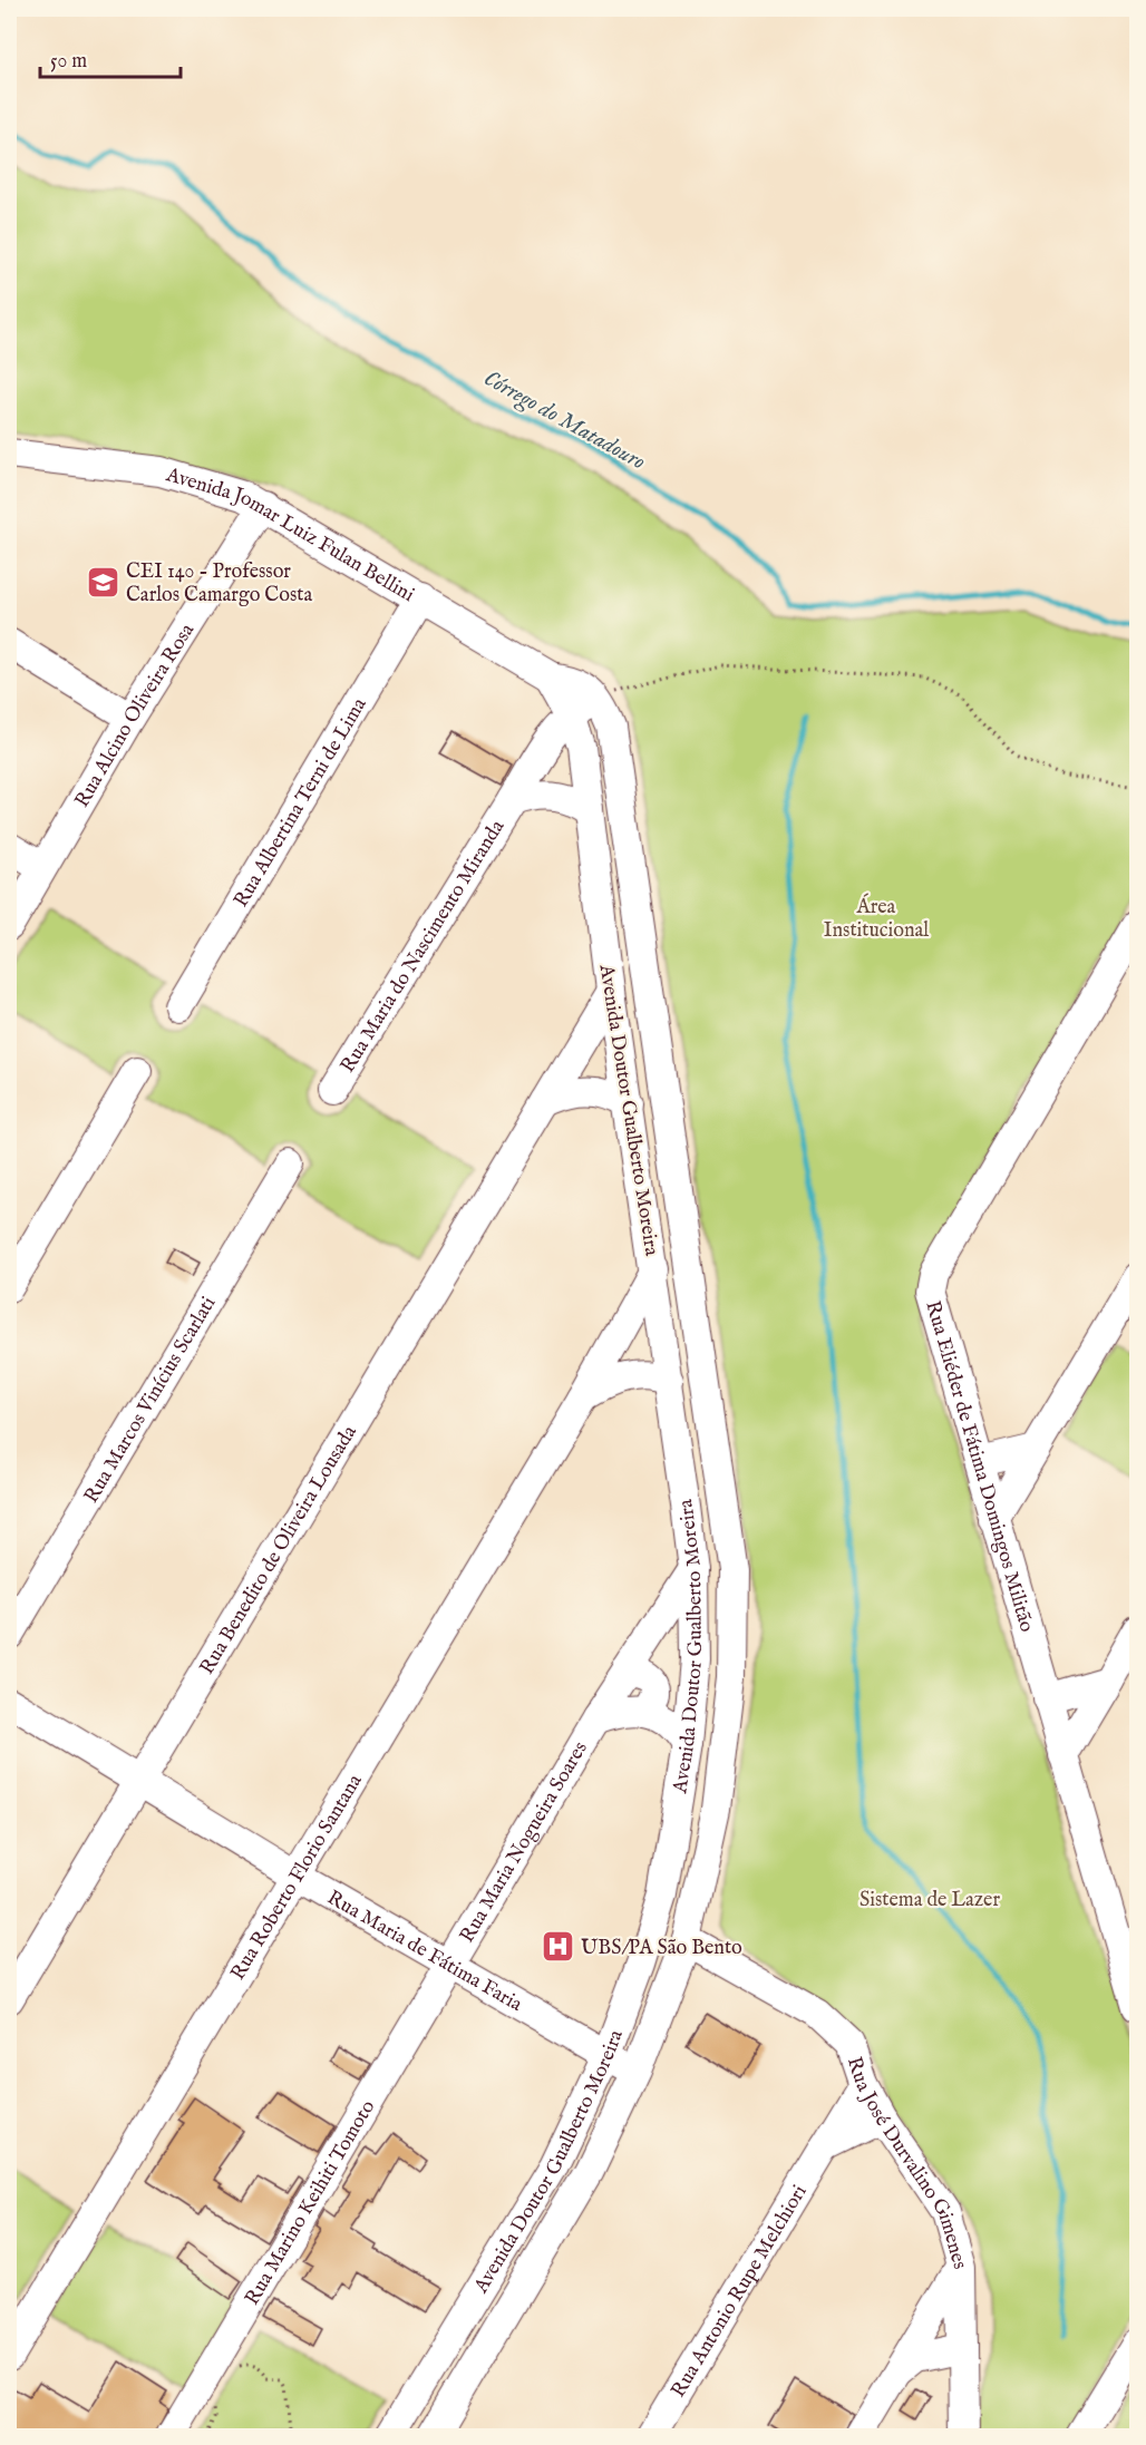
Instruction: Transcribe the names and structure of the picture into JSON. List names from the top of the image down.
{
  "streets": {
    "street": [
      "Avenida Jomar Luiz Fulan Bellini",
      "Rua Alcino Oliveira Rosa",
      "Rua Albertina Terni de Lima",
      "Rua Maria do Nascimento Miranda",
      "Avenida Doutor Gualberto Moreira",
      "Rua Marcos Vinícius Scarlati",
      "Rua Eliéder de Fátima Domingos Militão",
      "Rua Benedito de Oliveira Lousada",
      "Rua Maria Nogueira Soares",
      "Rua Roberto Florio Santana",
      "Rua Maria de Fátima Faria",
      "Rua José Durvalino Gimenes",
      "Rua Marino Keihiti Tomoto",
      "Rua Antonio Rupe Melchiori"
    ]
  },
  "crossings": [
    ["Avenida Jomar Luiz Fulan Bellini", "Rua Alcino Oliveira Rosa"],
    ["Avenida Jomar Luiz Fulan Bellini", "Rua Albertina Terni de Lima"],
    ["Avenida Jomar Luiz Fulan Bellini", "Rua Maria do Nascimento Miranda"],
    ["Avenida Jomar Luiz Fulan Bellini", "Avenida Doutor Gualberto Moreira"],
    ["Rua Maria do Nascimento Miranda", "Avenida Doutor Gualberto Moreira"],
    ["Avenida Doutor Gualberto Moreira", "Rua Benedito de Oliveira Lousada"],
    ["Avenida Doutor Gualberto Moreira", "Rua Maria Nogueira Soares"],
    ["Avenida Doutor Gualberto Moreira", "Rua Roberto Florio Santana"],
    ["Avenida Doutor Gualberto Moreira", "Rua Maria de Fátima Faria"],
    ["Avenida Doutor Gualberto Moreira", "Rua José Durvalino Gimenes"],
    ["Rua Benedito de Oliveira Lousada", "Rua Maria de Fátima Faria"],
    ["Rua Maria Nogueira Soares", "Rua Maria de Fátima Faria"],
    ["Rua Maria Nogueira Soares", "Rua Marino Keihiti Tomoto"],
    ["Rua Roberto Florio Santana", "Rua Maria de Fátima Faria"],
    ["Rua Maria de Fátima Faria", "Rua Marino Keihiti Tomoto"],
    ["Rua José Durvalino Gimenes", "Rua Antonio Rupe Melchiori"]
  ],
  "water": ["Córrego do Matadouro"],
  "parks": ["Área Institucional", "Sistema de Lazer"],
  "places": {
    "school or university": ["CEI 140 - Professor Carlos Camargo Costa"],
    "hospital": ["UBS/PA São Bento"]
  },
  "scale_bar": "50 m"
}
